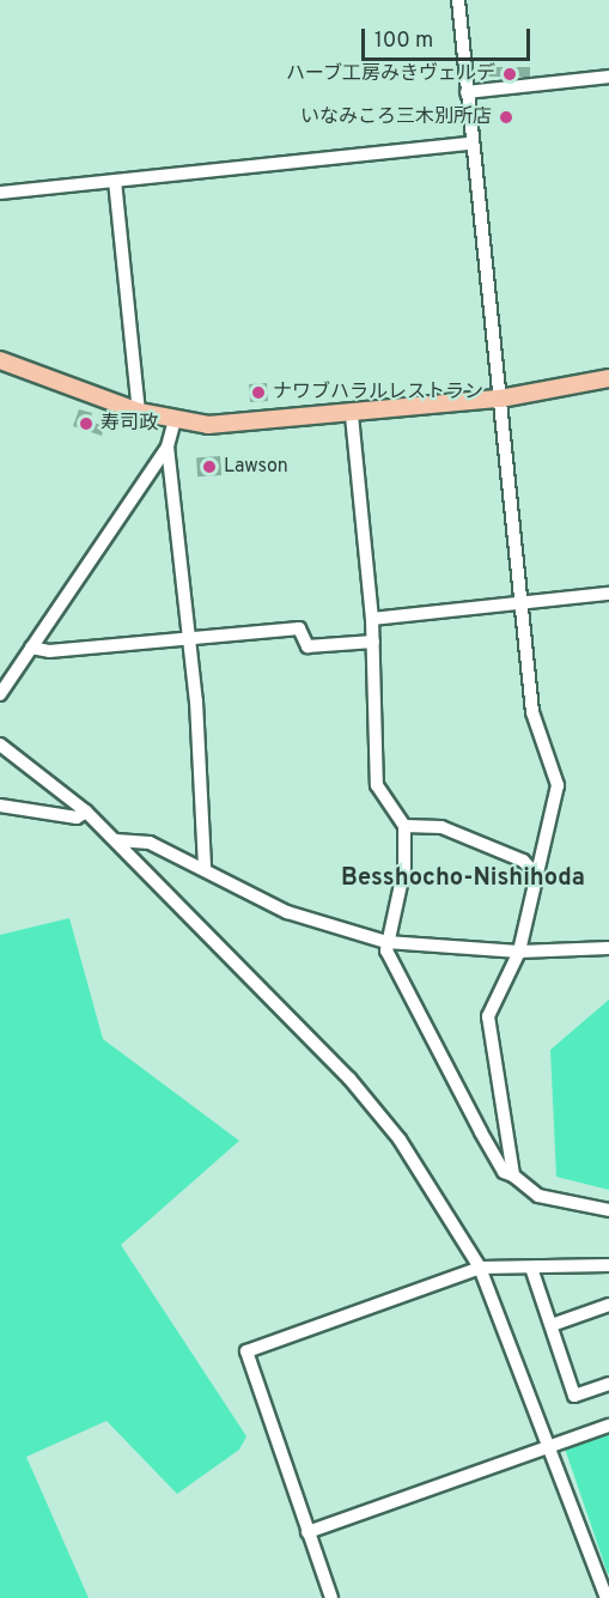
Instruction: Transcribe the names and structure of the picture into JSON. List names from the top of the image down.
{
  "districts": ["Besshocho-Nishihoda"],
  "places": [
    "ハーブ工房みきヴェルデ",
    "いなみころ三木別所店",
    "ナワブハラルレストラン",
    "寿司政",
    "Lawson"
  ],
  "scale_bar": "100 m"
}
